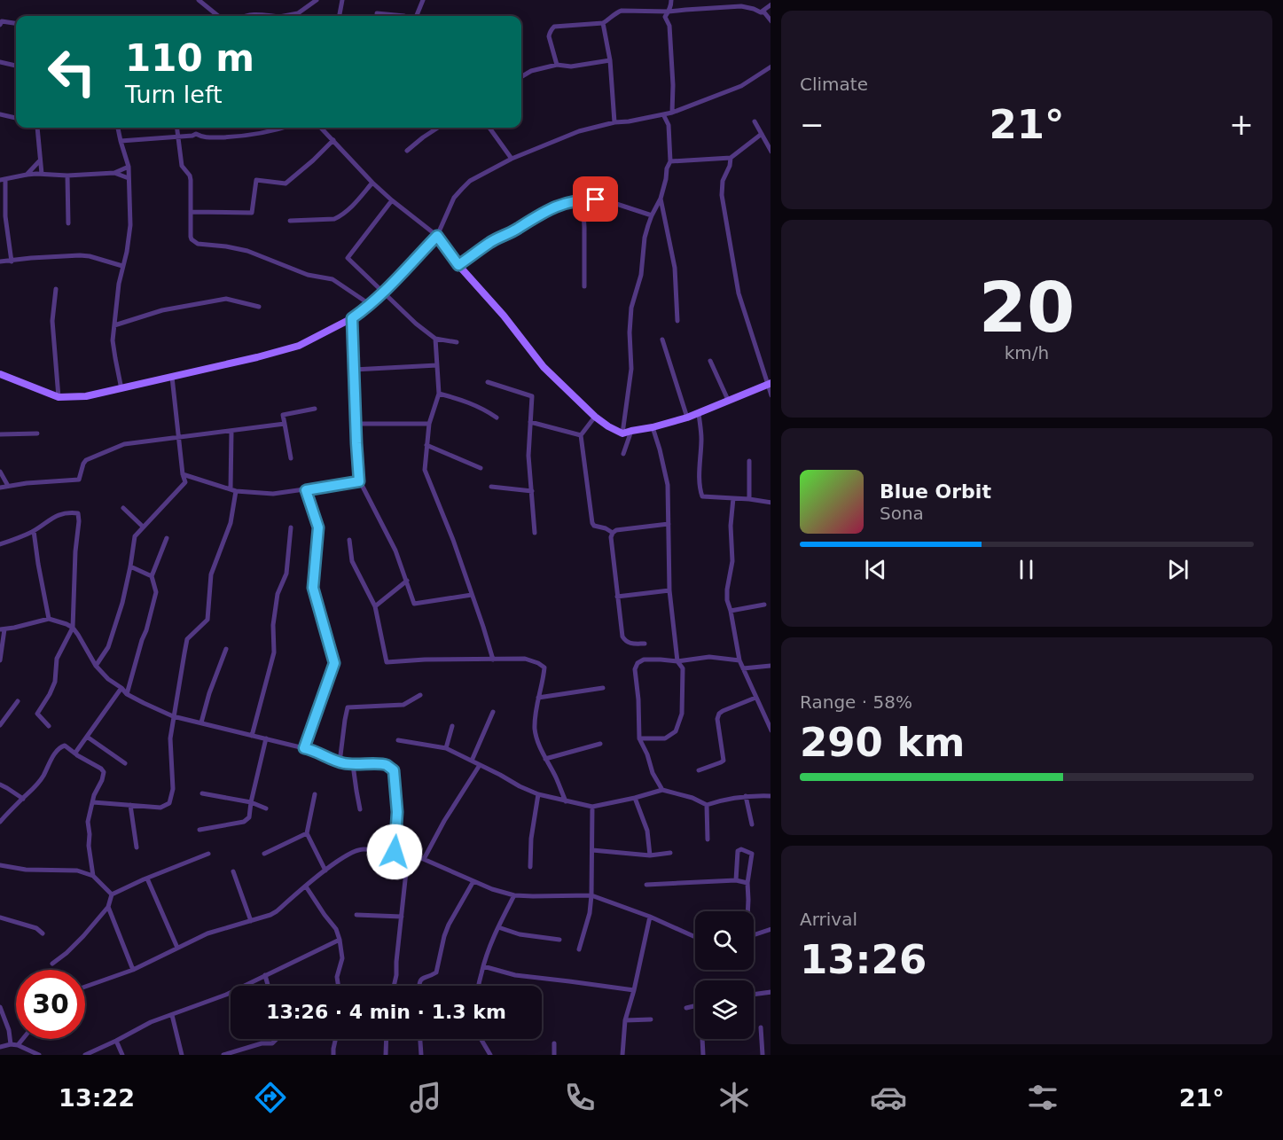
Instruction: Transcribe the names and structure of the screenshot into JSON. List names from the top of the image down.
{
  "page": {
    "tile": [
      "Climate",
      ["20", "km/h"],
      ["Range · 58%", "290 km"],
      ["Arrival", "13:26"]
    ],
    "turn": ["110 m", "Turn left"],
    "heat": ["−", "21°", "+"],
    "song": ["Blue Orbit", "Sona"],
    "limit": "30",
    "trip": "13:26 · 4 min · 1.3 km",
    "tabs": ["13:22", "21°"]
  }
}
